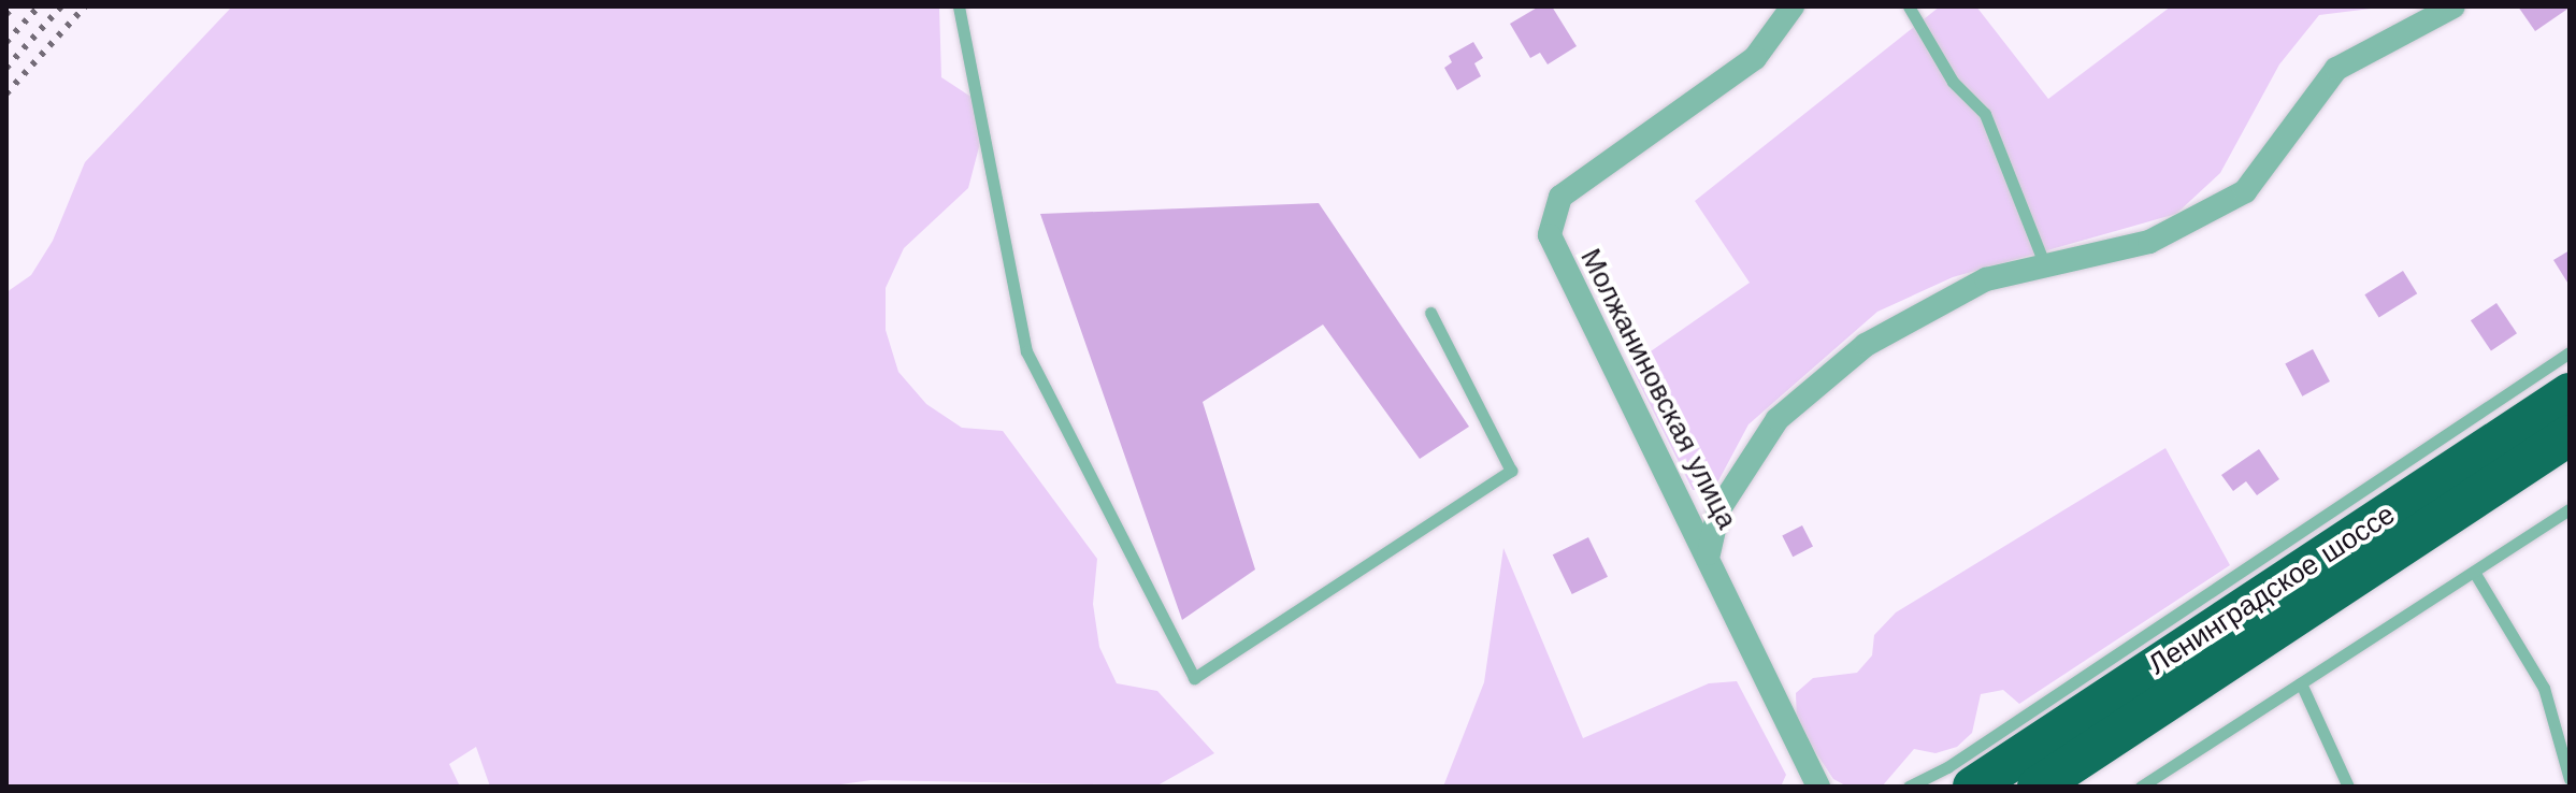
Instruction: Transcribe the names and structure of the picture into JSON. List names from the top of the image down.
{
  "streets": {
    "highway": ["Ленинградское шоссе"],
    "street": ["Молжаниновская улица"]
  }
}
